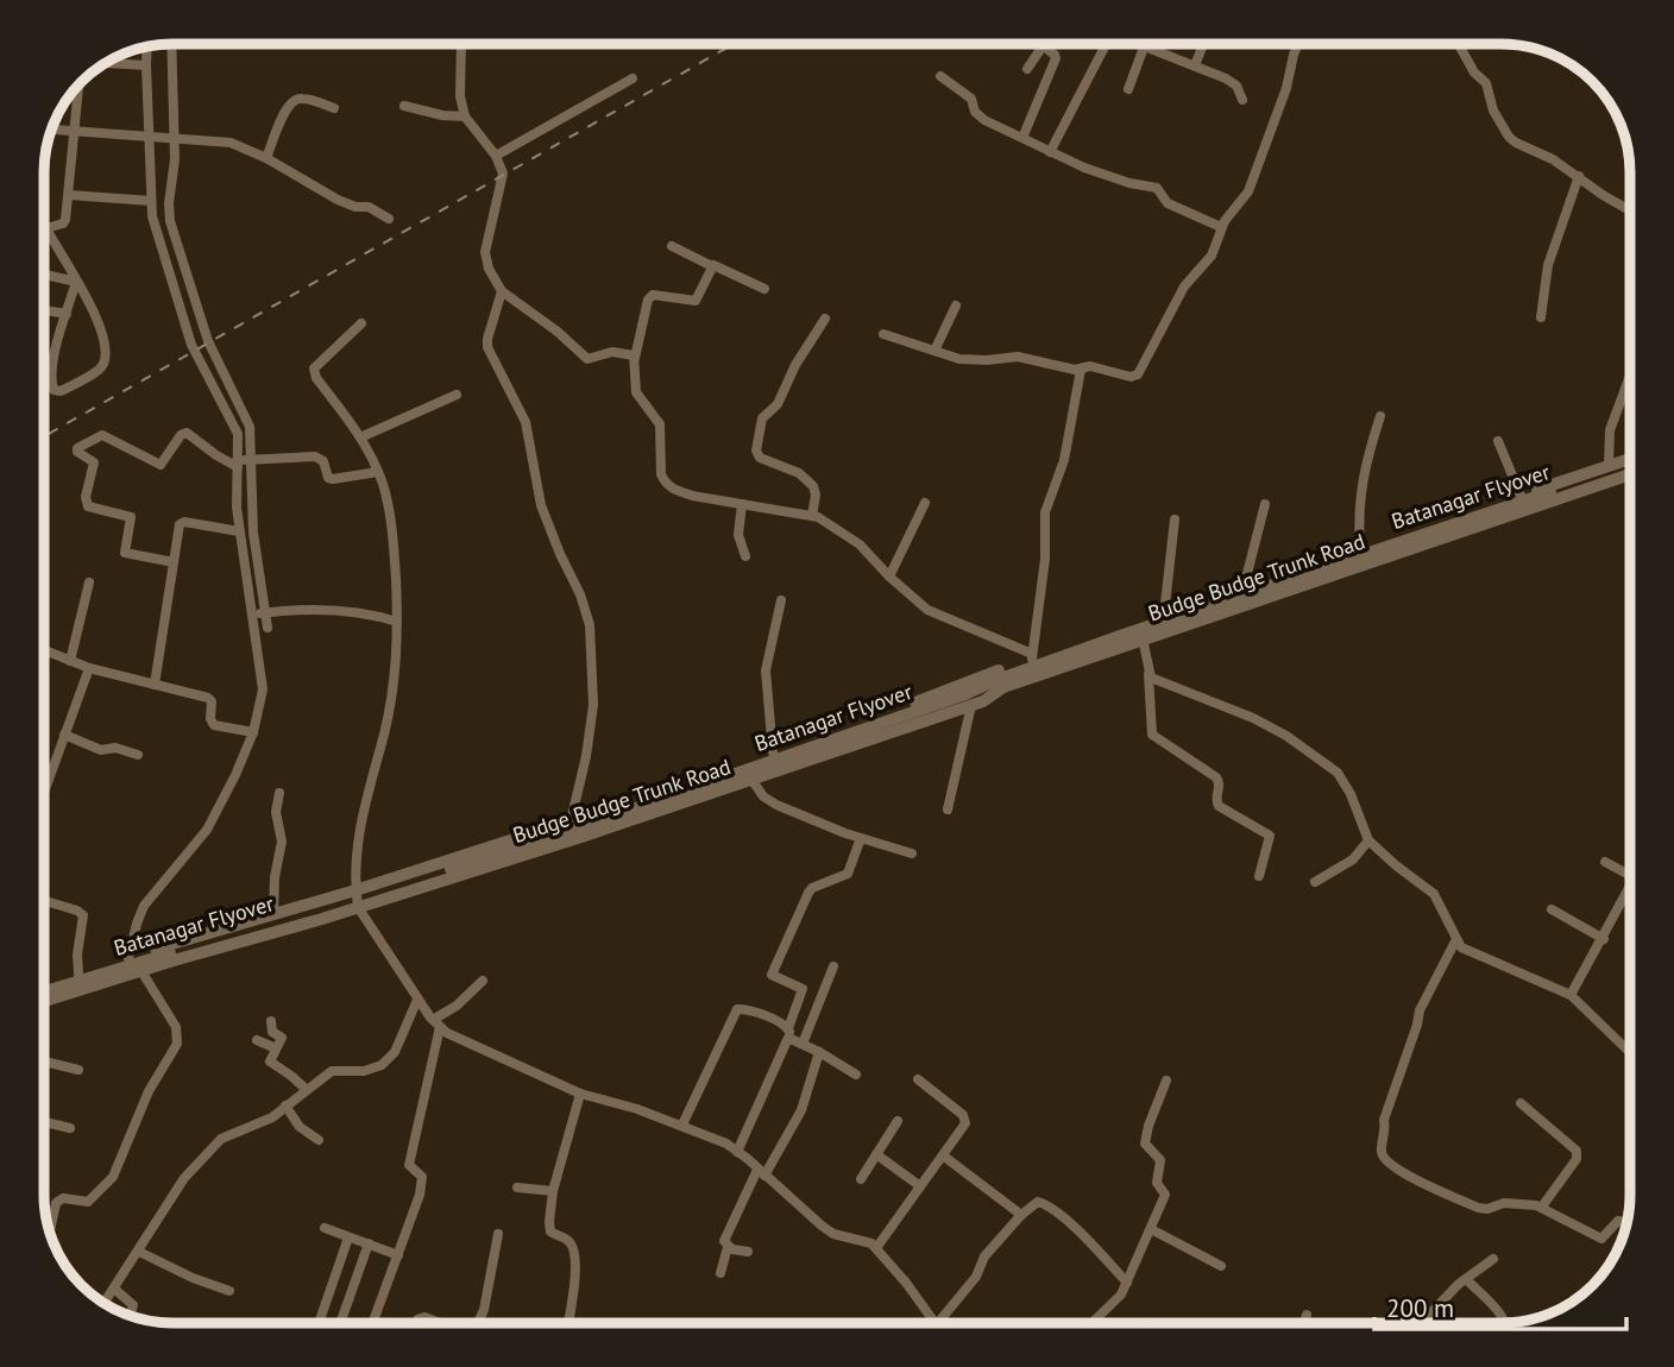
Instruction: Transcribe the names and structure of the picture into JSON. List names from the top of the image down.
{
  "streets": {
    "street": ["Batanagar Flyover", "Budge Budge Trunk Road"]
  },
  "scale_bar": "200 m"
}
